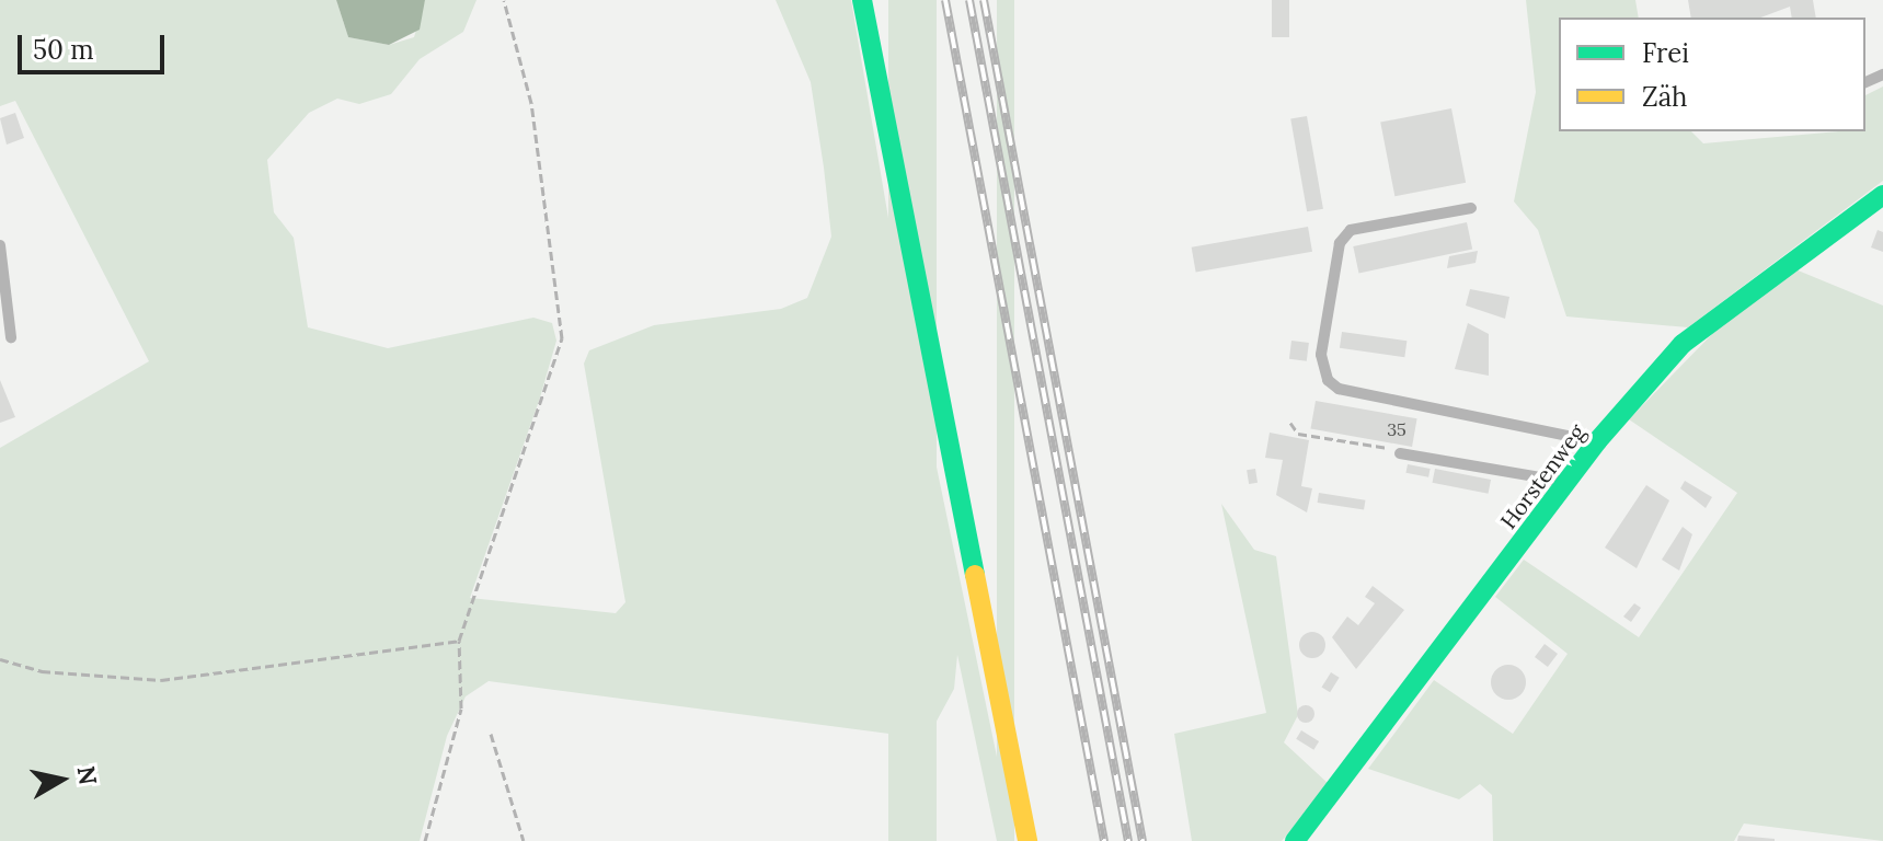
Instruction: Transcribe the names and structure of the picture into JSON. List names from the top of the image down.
{
  "streets": {
    "street": ["Horstenweg"]
  },
  "house_numbers": ["35"],
  "legend": ["Frei", "Zäh"],
  "scale_bar": "50 m",
  "north": "right"
}
